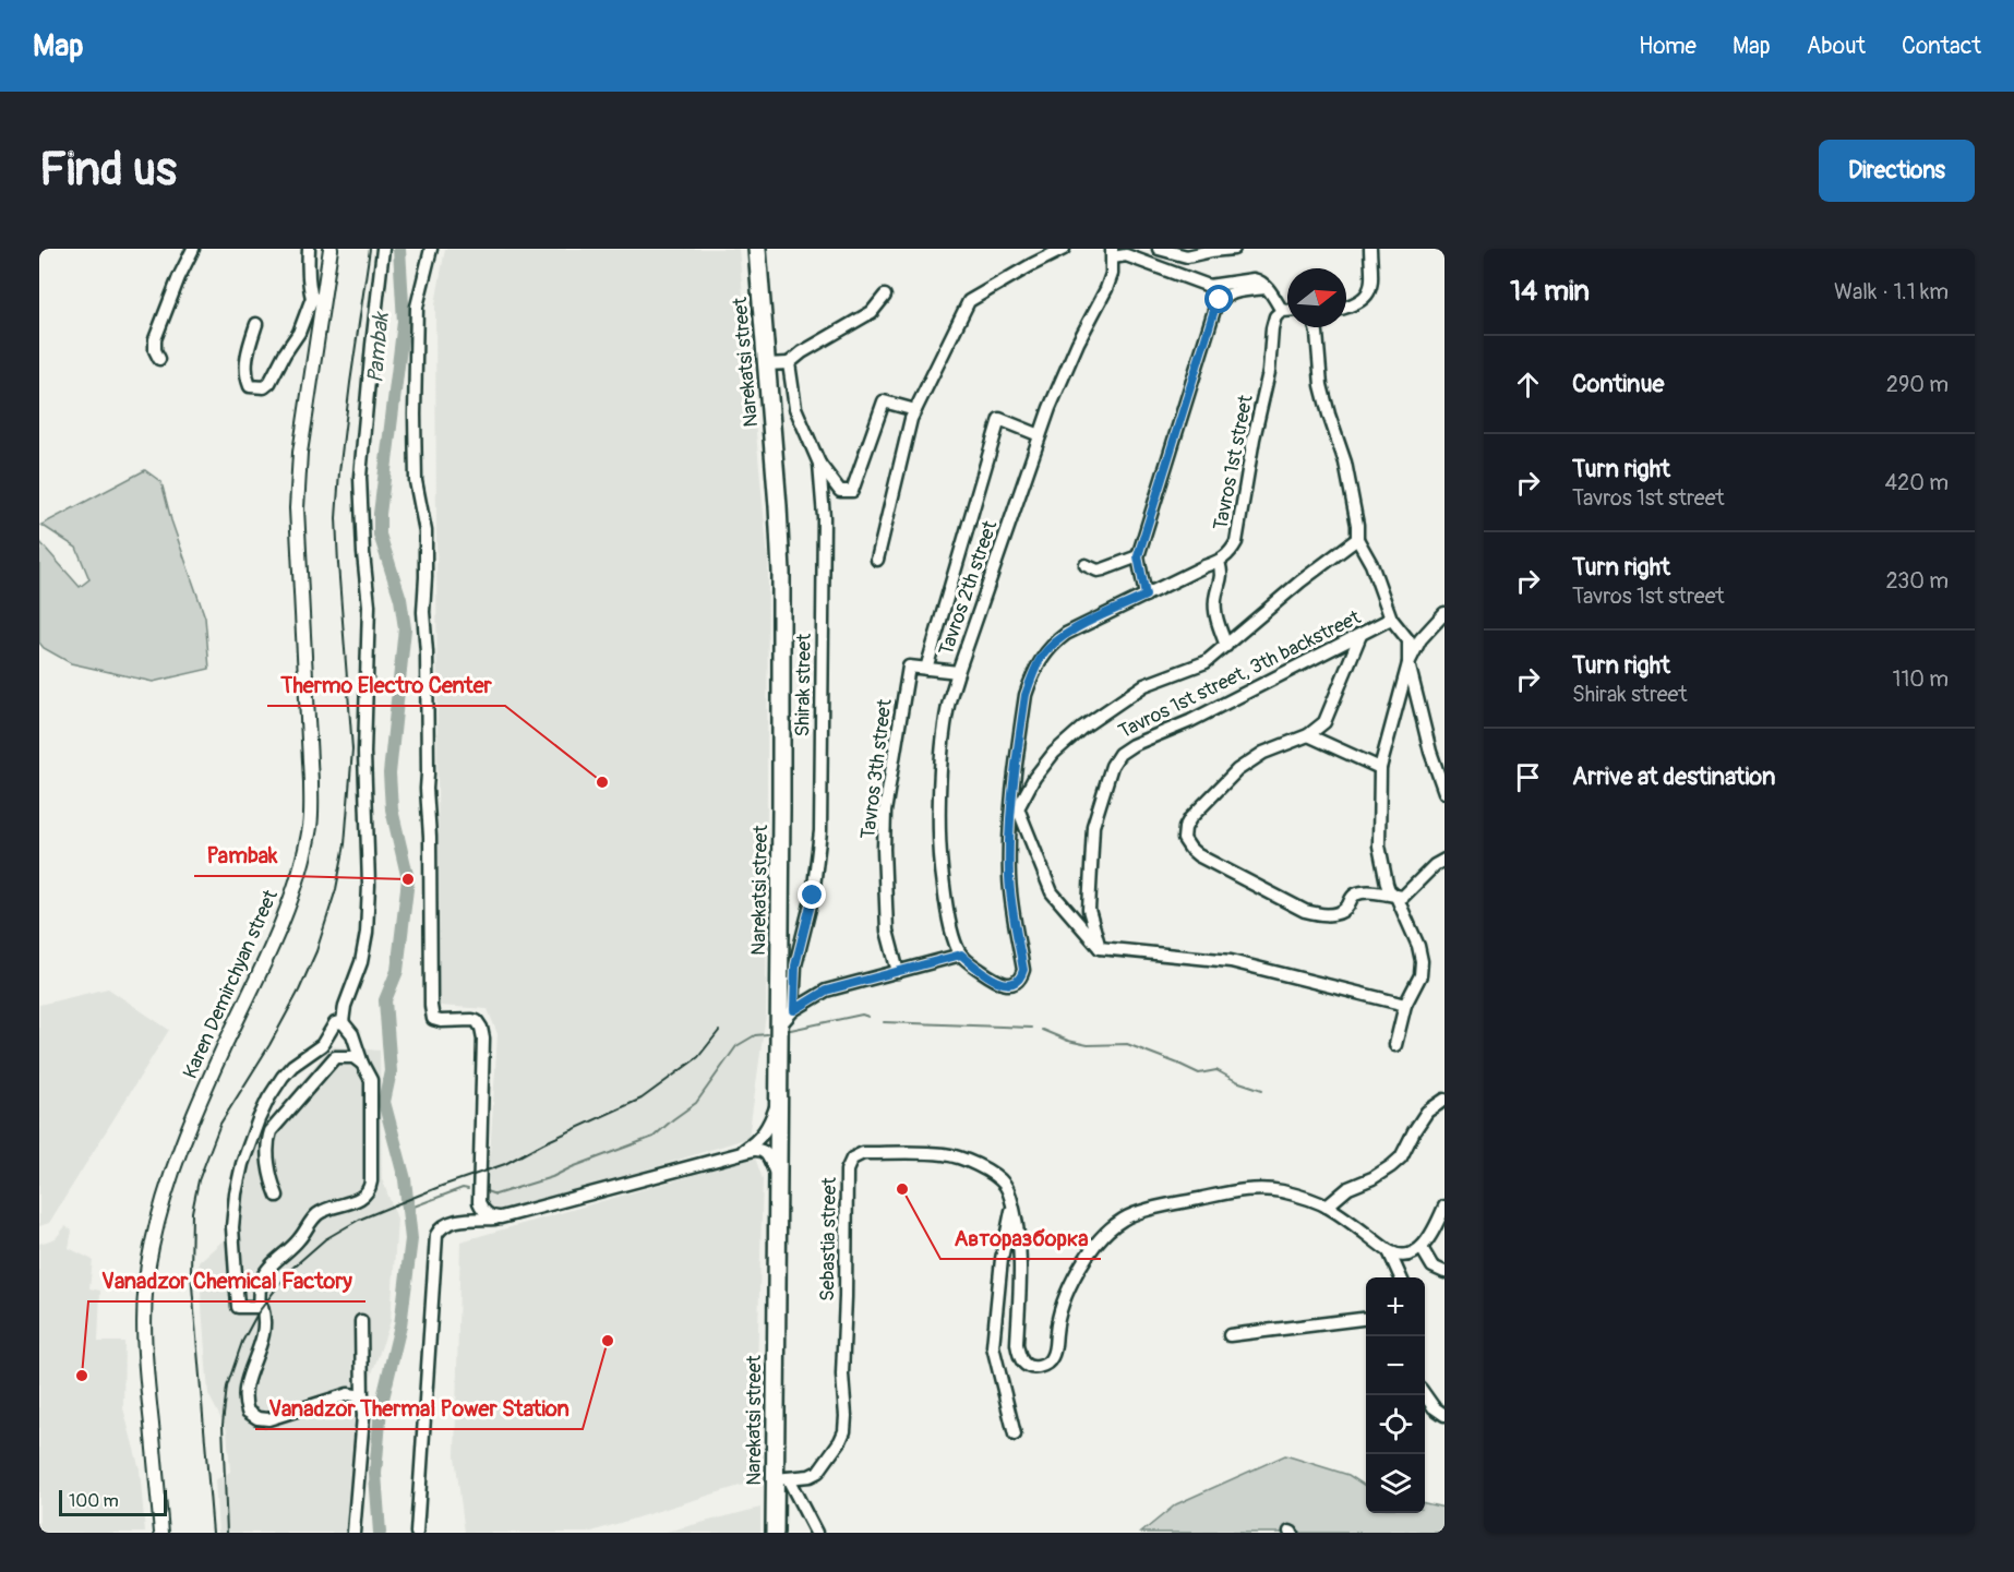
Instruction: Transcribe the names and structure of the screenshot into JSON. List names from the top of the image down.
{
  "streets": {
    "highway": ["Narekatsi street"],
    "main road": ["Karen Demirchyan street"],
    "street": [
      "Tavros 1st street",
      "Tavros 2th street",
      "Tavros 1st street, 3th backstreet",
      "Shirak street",
      "Tavros 3th street",
      "Sebastia street"
    ]
  },
  "crossings": [
    ["Narekatsi street", "Sebastia street"]
  ],
  "water": ["Pambak"],
  "places": [
    "Thermo Electro Center",
    "Pambak",
    "Авторазборка",
    "Vanadzor Thermal Power Station",
    "Vanadzor Chemical Factory"
  ],
  "scale_bar": "100 m",
  "north": "right",
  "page": {
    "header": "Map",
    "nav": [
      "Home",
      "Map",
      "About",
      "Contact"
    ],
    "buttons": "Directions",
    "title": "Find us",
    "heading": ["14 min", "Walk · 1.1 km"],
    "list": [
      ["Continue", "290 m"],
      ["Turn right", "Tavros 1st street", "420 m"],
      ["Turn right", "Tavros 1st street", "230 m"],
      ["Turn right", "Shirak street", "110 m"],
      "Arrive at destination"
    ],
    "map_buttons": ["+", "−"],
    "scale": "100 m"
  }
}
